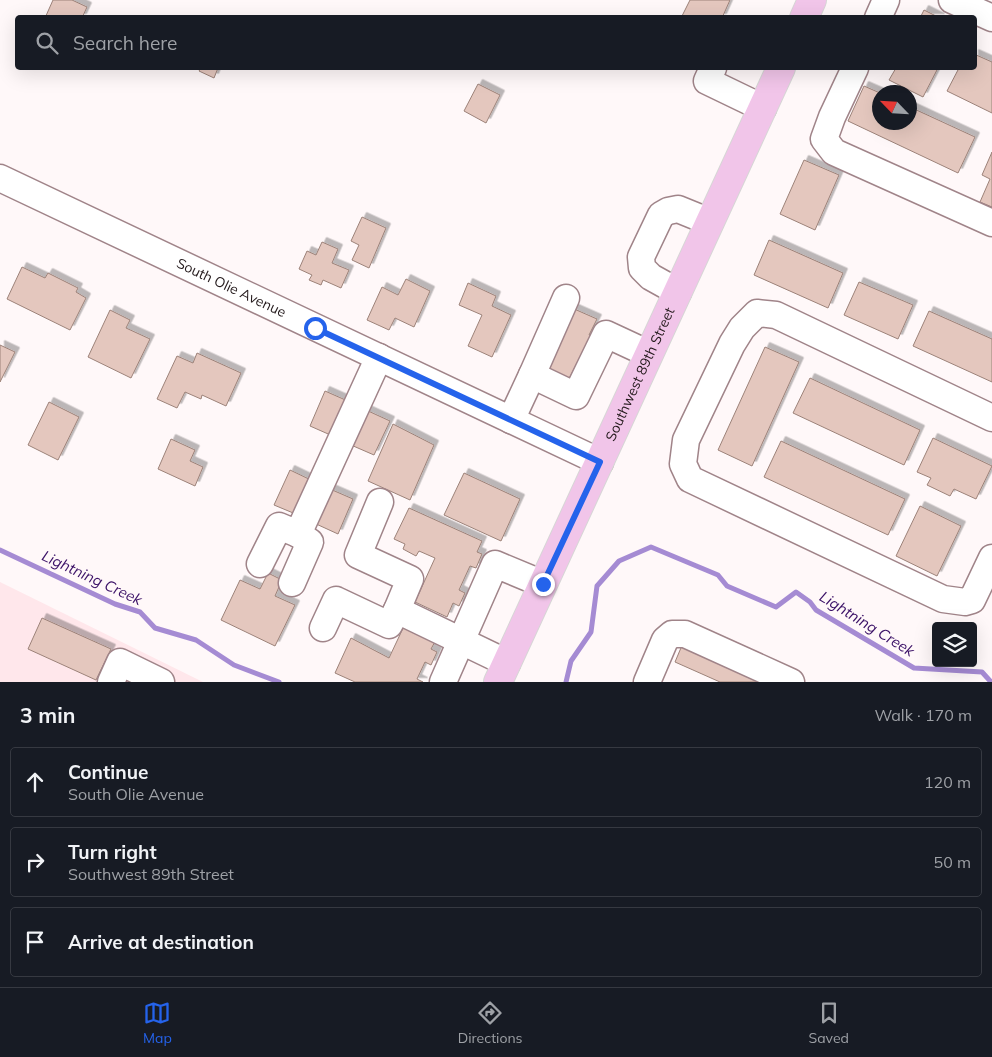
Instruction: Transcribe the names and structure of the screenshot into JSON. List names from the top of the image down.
{
  "streets": {
    "main road": ["Southwest 89th Street"],
    "street": ["South Olie Avenue"]
  },
  "crossings": [
    ["South Olie Avenue", "Southwest 89th Street"]
  ],
  "water": ["Lightning Creek"],
  "north": "top left",
  "page": {
    "search": "Search here",
    "heading": ["3 min", "Walk · 170 m"],
    "list": [
      ["Continue", "South Olie Avenue", "120 m"],
      ["Turn right", "Southwest 89th Street", "50 m"],
      "Arrive at destination"
    ],
    "nav": ["Map", "Directions", "Saved"]
  }
}
